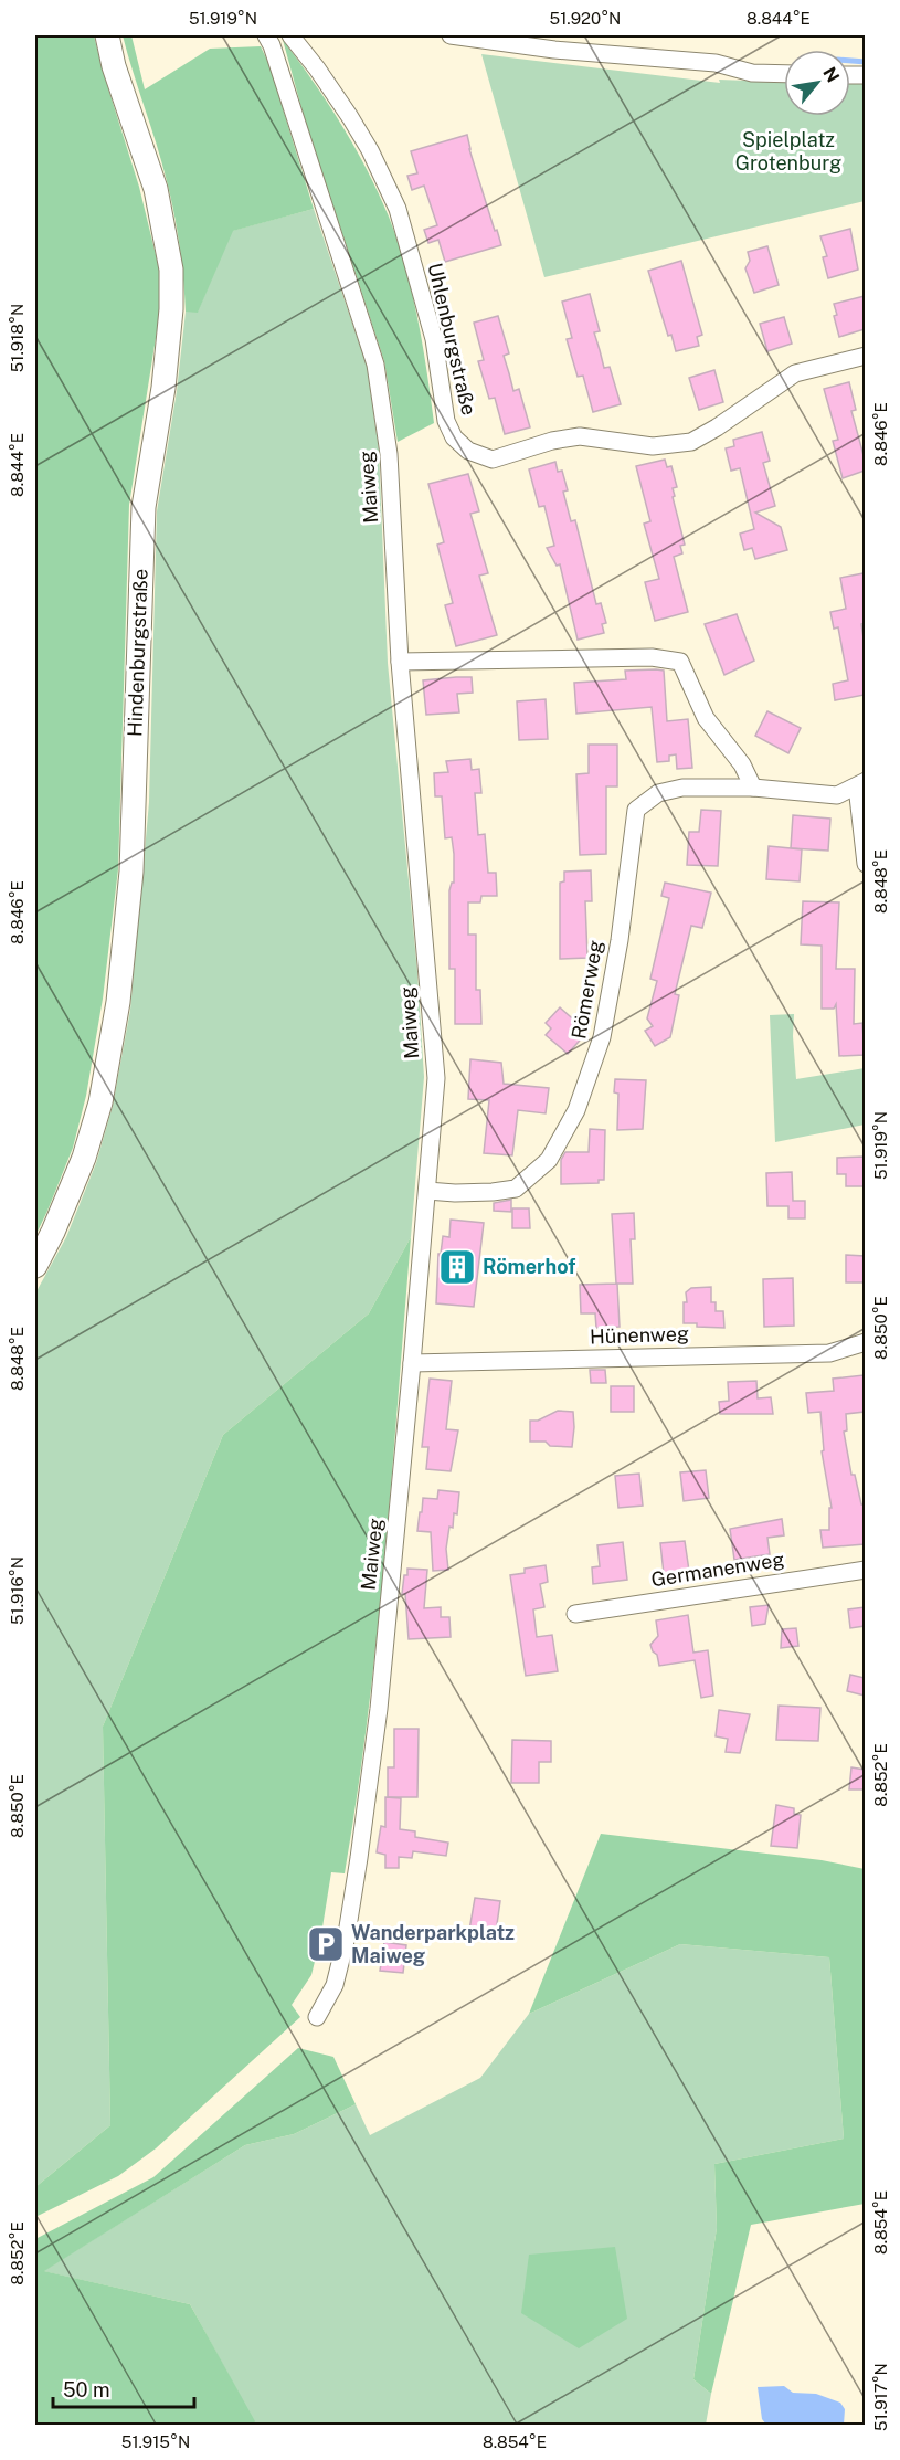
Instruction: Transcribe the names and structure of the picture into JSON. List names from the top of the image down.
{
  "streets": {
    "main road": ["Hindenburgstraße"],
    "street": [
      "Uhlenburgstraße",
      "Maiweg",
      "Römerweg",
      "Hünenweg",
      "Germanenweg"
    ]
  },
  "crossings": [
    ["Maiweg", "Römerweg"],
    ["Maiweg", "Hünenweg"]
  ],
  "parks": ["Spielplatz Grotenburg"],
  "places": {
    "building": ["Römerhof"],
    "parking": ["Wanderparkplatz Maiweg"]
  },
  "scale_bar": "50 m",
  "north": "top right",
  "coordinates": [
    "51.919°N",
    "51.920°N",
    "8.844°E",
    "51.918°N",
    "8.846°E",
    "8.848°E",
    "8.850°E",
    "51.916°N",
    "8.852°E",
    "8.854°E",
    "51.917°N",
    "51.915°N"
  ]
}
